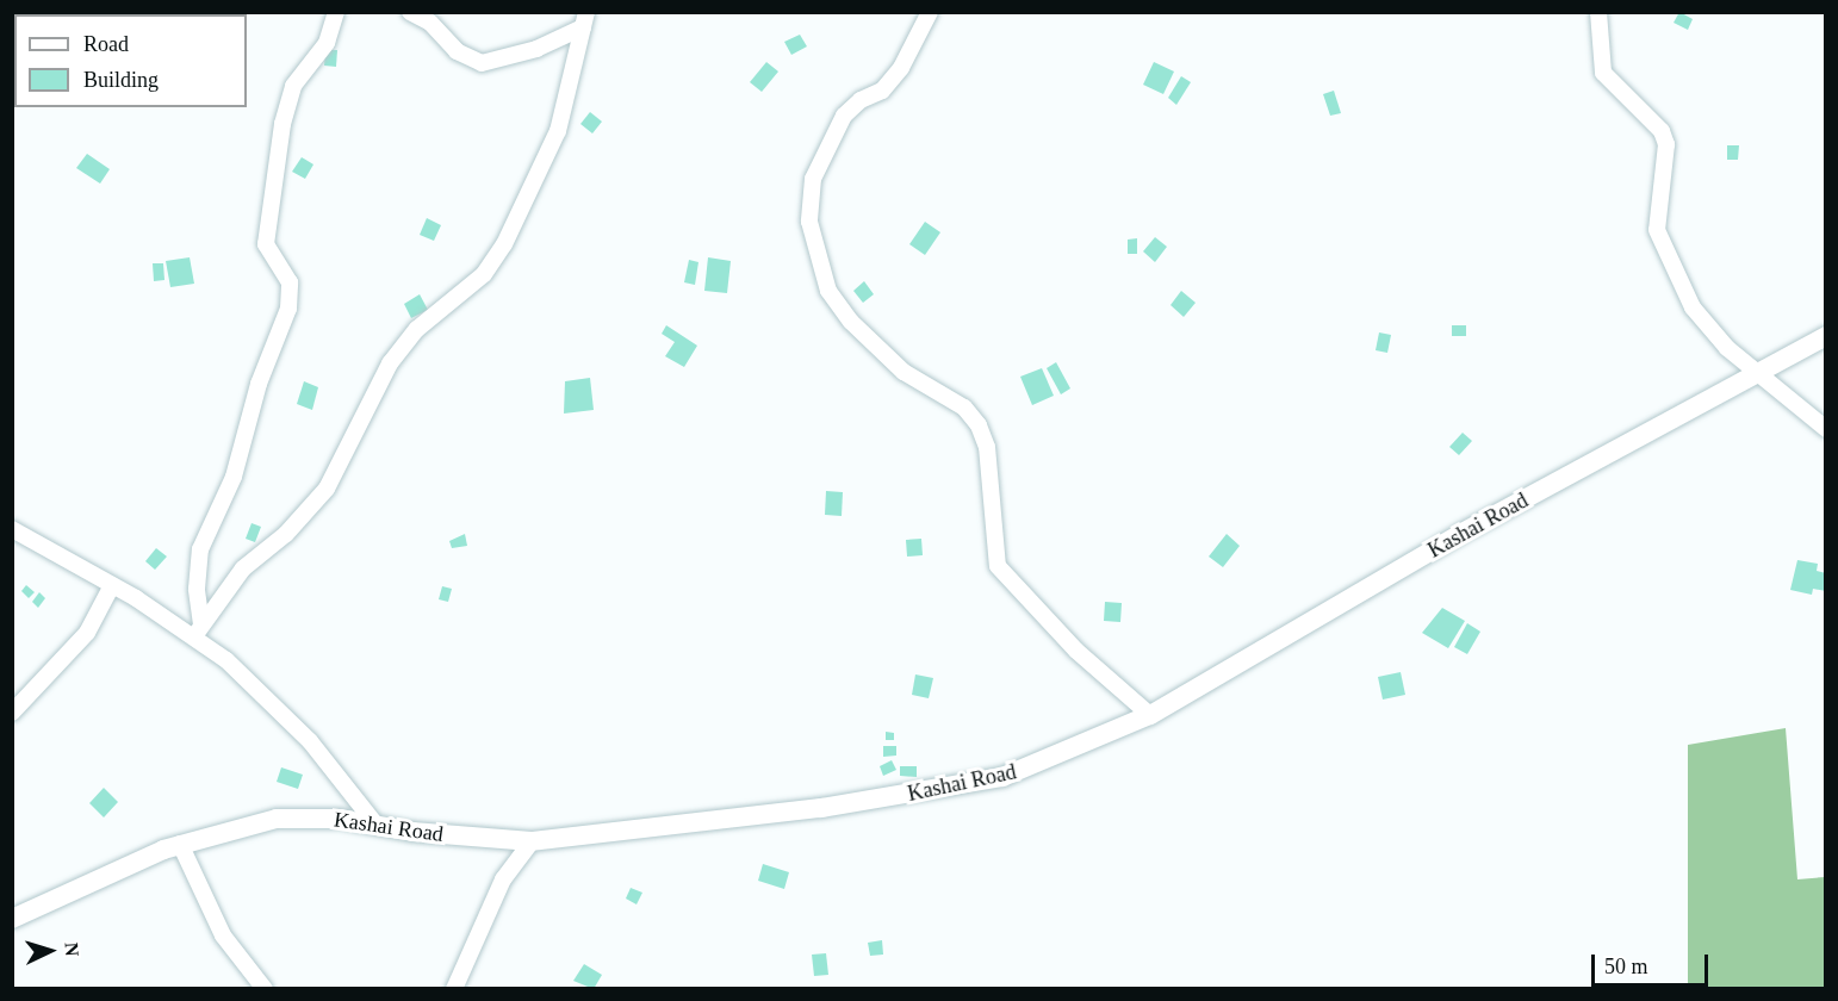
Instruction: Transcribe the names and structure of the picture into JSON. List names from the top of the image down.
{
  "streets": {
    "street": ["Kashai Road"]
  },
  "legend": ["Road", "Building"],
  "scale_bar": "50 m",
  "north": "right"
}
